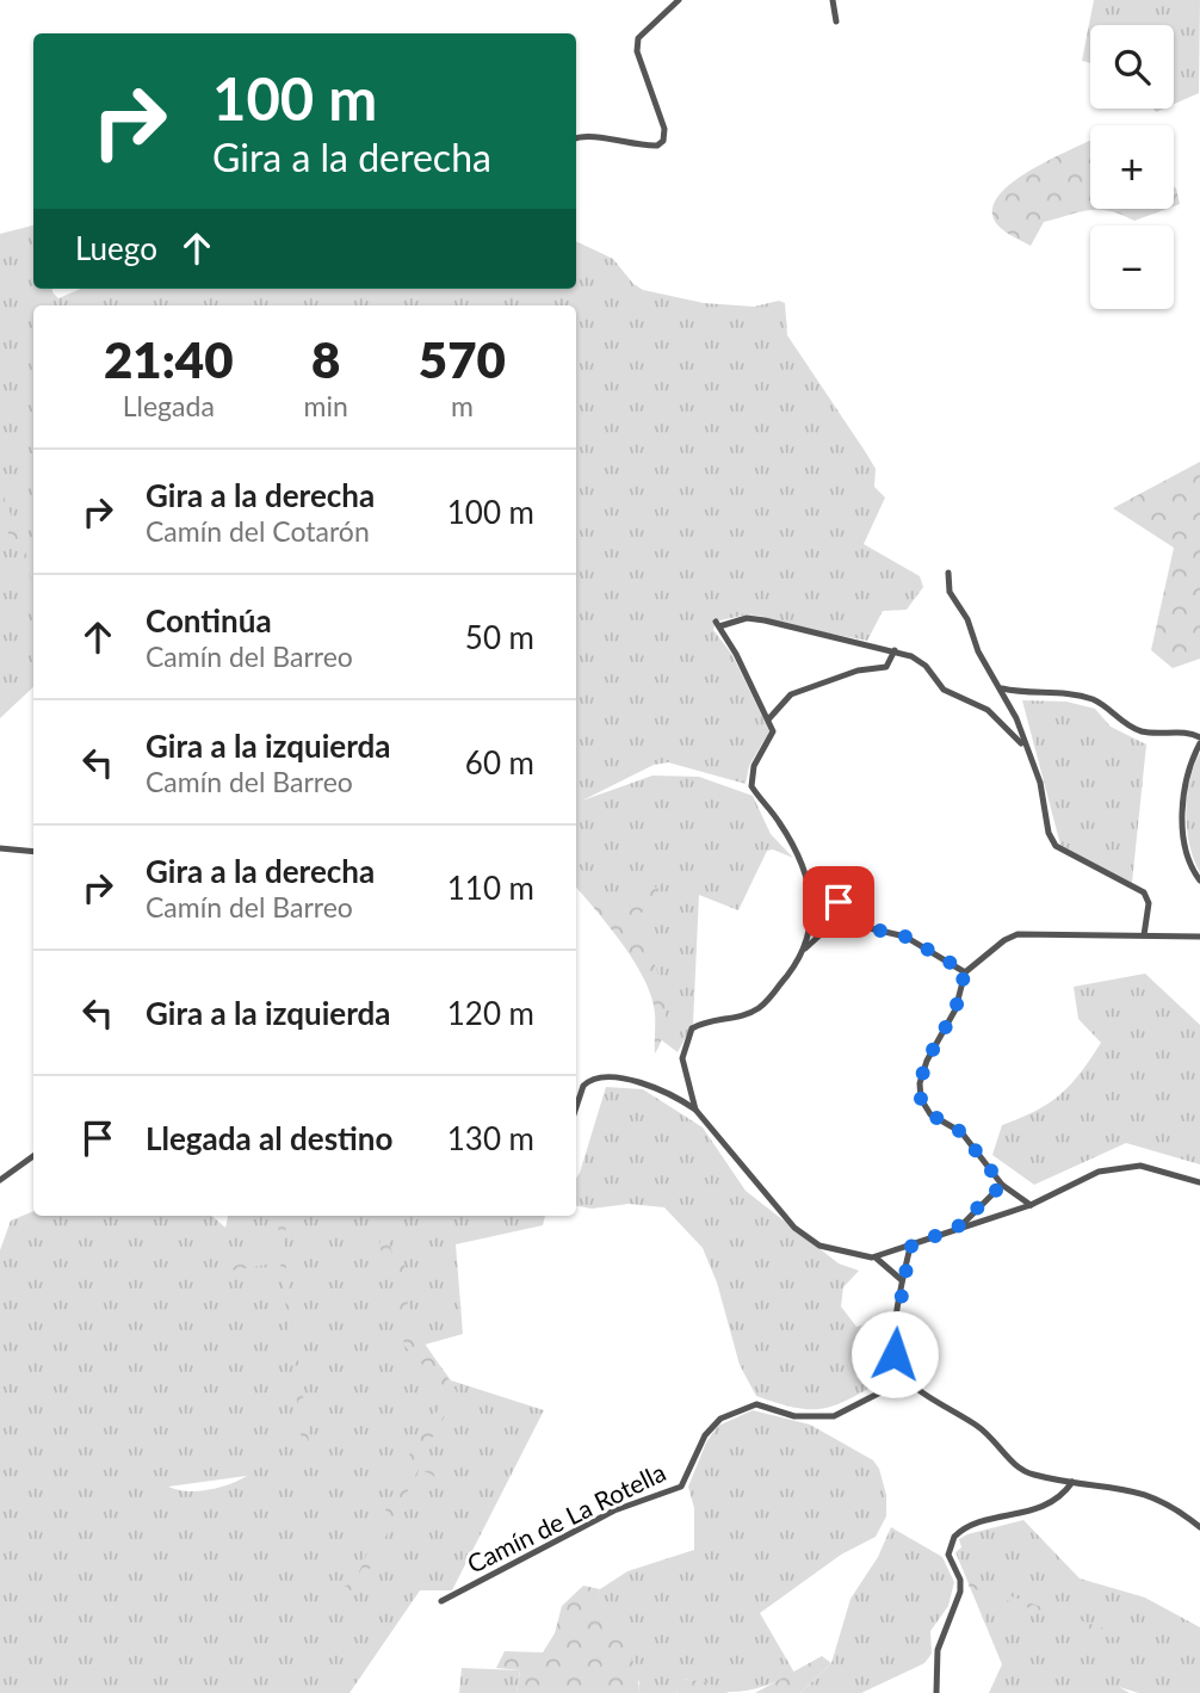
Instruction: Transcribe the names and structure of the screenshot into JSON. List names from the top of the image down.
{
  "streets": {
    "street": ["Camín de La Rotella"]
  },
  "page": {
    "map_buttons": ["+", "−"],
    "turn": ["100 m", "Gira a la derecha"],
    "then": "Luego",
    "eta": [
      "21:40",
      "Llegada",
      "8",
      "min",
      "570",
      "m"
    ],
    "list": [
      {
        "name": "Gira a la derecha",
        "note": "Camín del Cotarón",
        "value": "100 m"
      },
      {
        "name": "Continúa",
        "note": "Camín del Barreo",
        "value": "50 m"
      },
      {
        "name": "Gira a la izquierda",
        "note": "Camín del Barreo",
        "value": "60 m"
      },
      {
        "name": "Gira a la derecha",
        "note": "Camín del Barreo",
        "value": "110 m"
      },
      {
        "name": "Gira a la izquierda",
        "value": "120 m"
      },
      {
        "name": "Llegada al destino",
        "value": "130 m"
      }
    ]
  }
}
